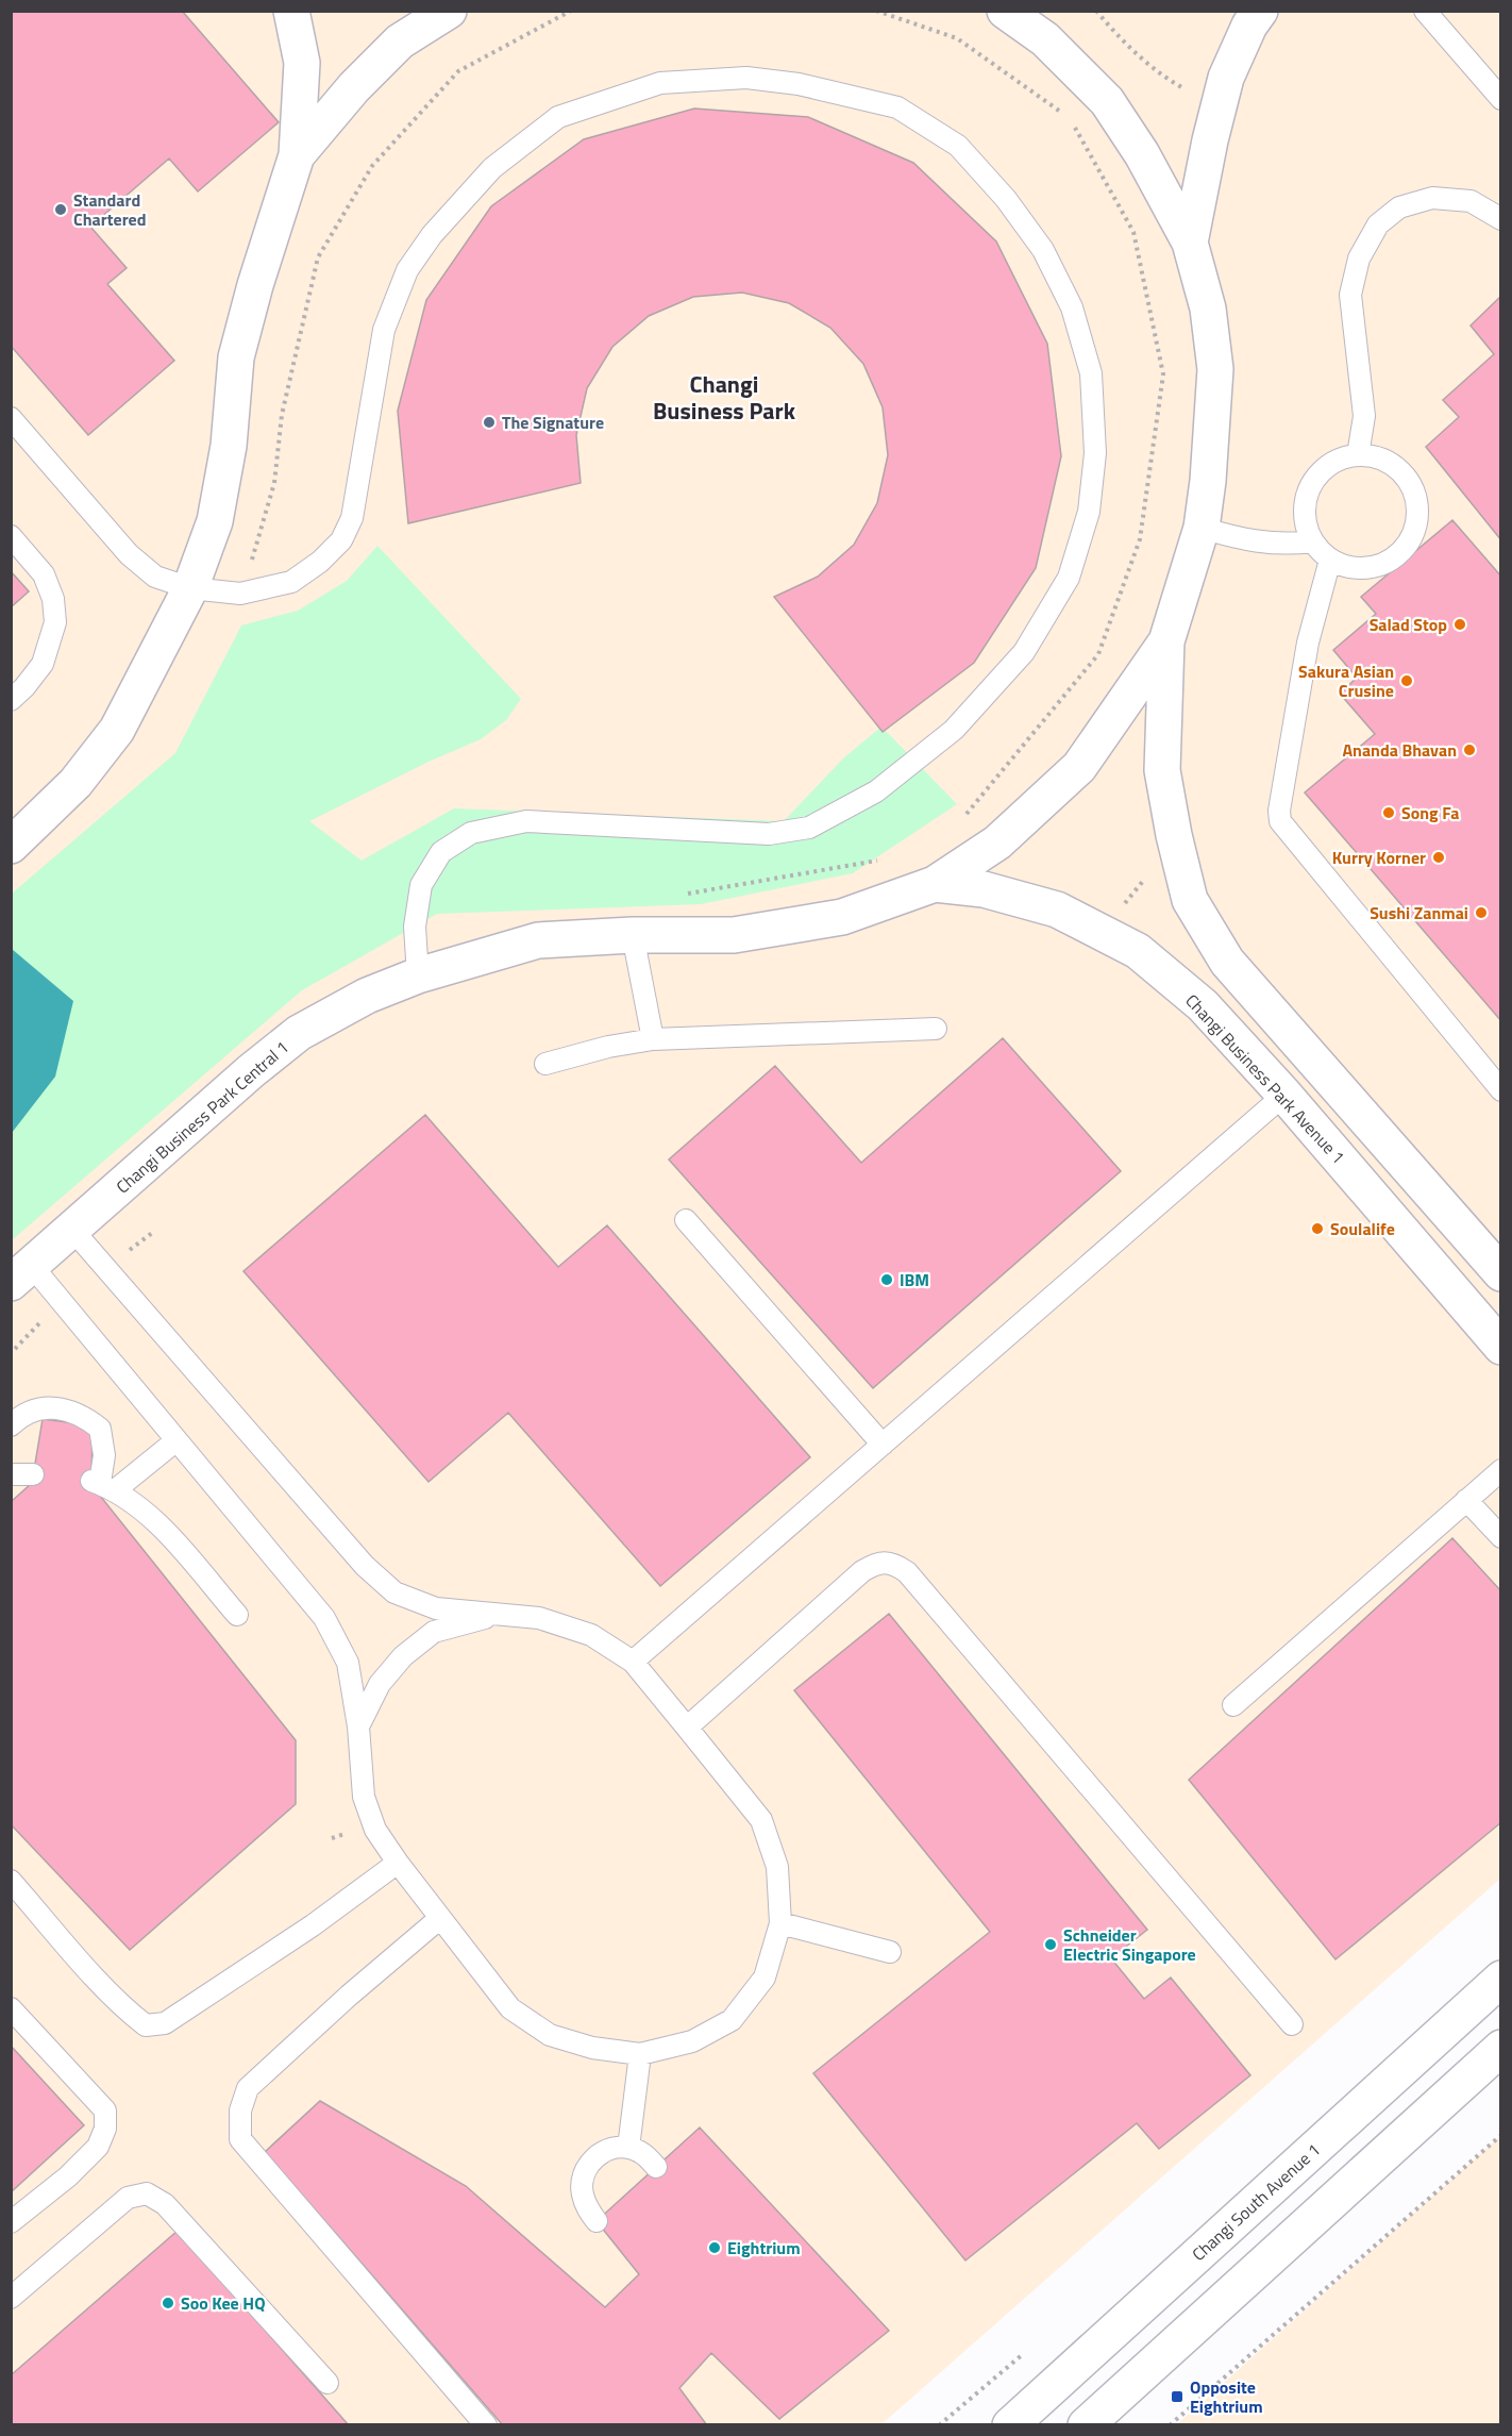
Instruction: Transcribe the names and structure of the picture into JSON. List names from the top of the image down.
{
  "streets": {
    "street": ["Changi Business Park Avenue 1", "Changi Business Park Central 1", "Changi South Avenue 1"]
  },
  "crossings": [
    ["Changi Business Park Avenue 1", "Changi Business Park Central 1"]
  ],
  "districts": ["Changi Business Park"],
  "places": {
    "other": [
      "Standard Chartered",
      "The Signature",
      "Salad Stop",
      "Sakura Asian Crusine",
      "Ananda Bhavan",
      "Song Fa",
      "Kurry Korner",
      "Sushi Zanmai",
      "Soulalife",
      "IBM",
      "Schneider Electric Singapore",
      "Eightrium",
      "Soo Kee HQ"
    ],
    "transit": ["Opposite Eightrium"]
  }
}
